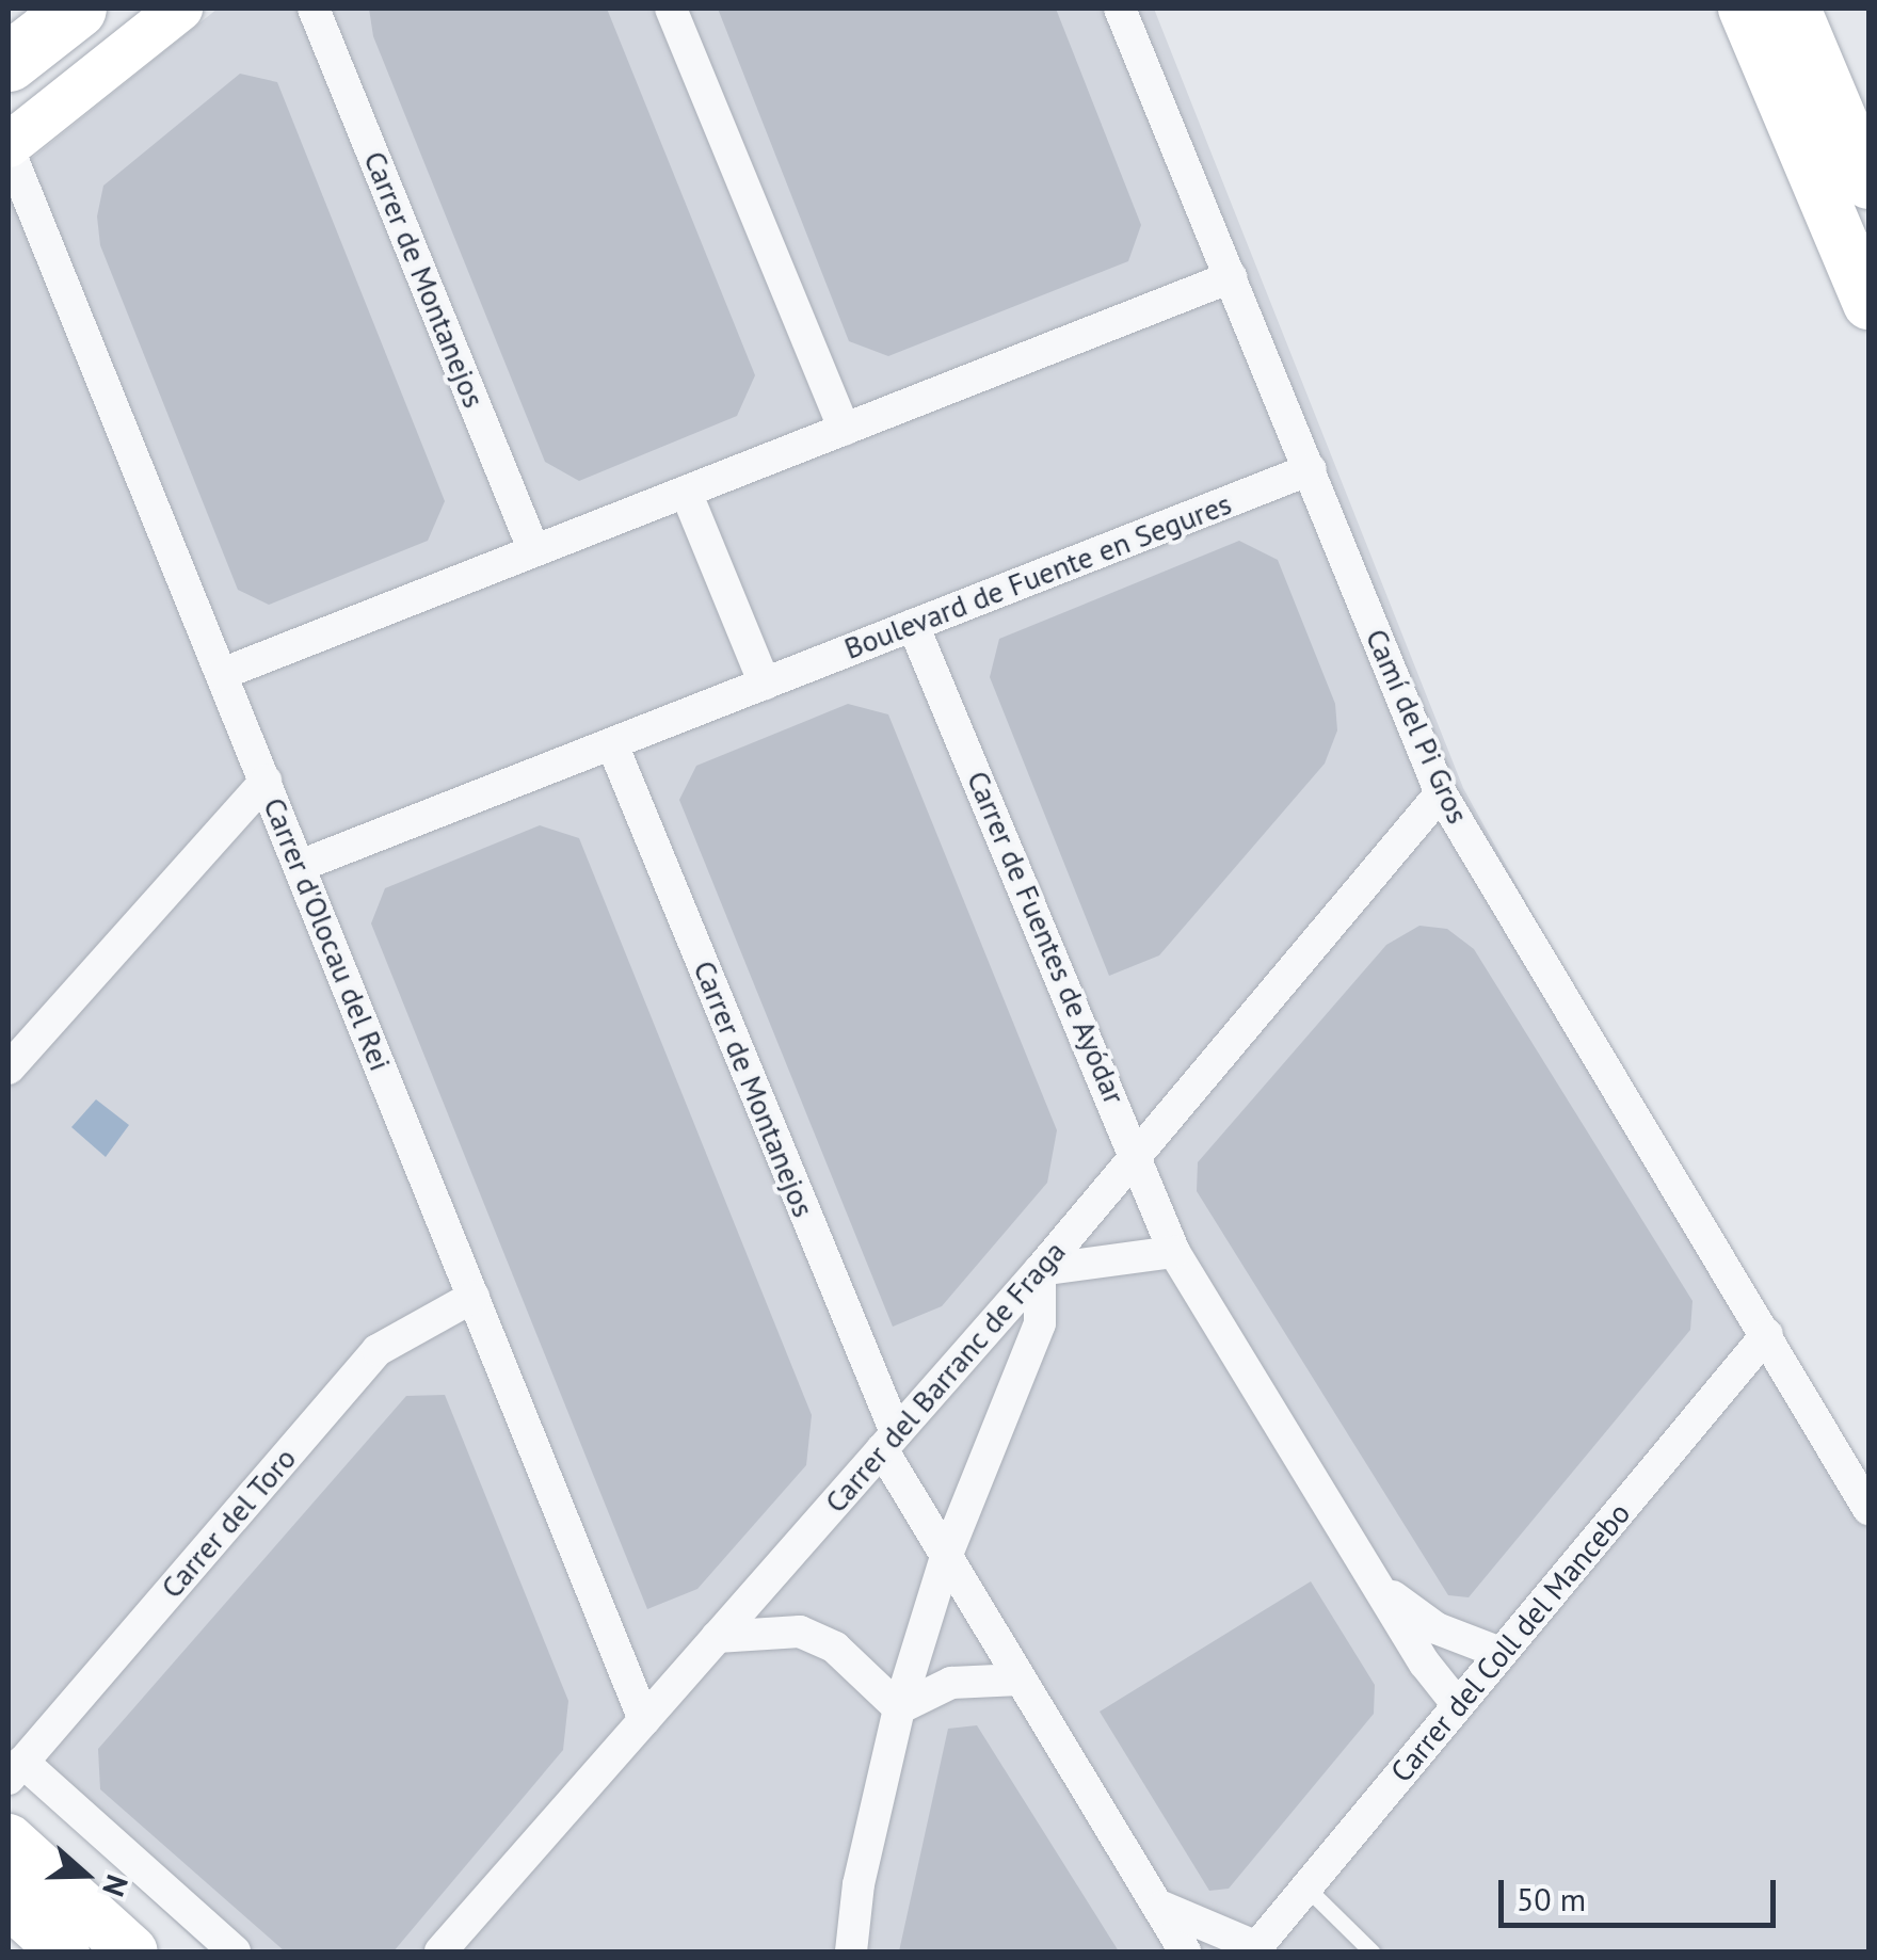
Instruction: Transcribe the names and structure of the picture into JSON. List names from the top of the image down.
{
  "streets": {
    "street": [
      "Carrer de Montanejos",
      "Boulevard de Fuente en Segures",
      "Camí del Pi Gros",
      "Carrer d'Olocau del Rei",
      "Carrer de Fuentes de Ayódar",
      "Carrer del Barranc de Fraga",
      "Carrer del Toro",
      "Carrer del Coll del Mancebo"
    ]
  },
  "crossings": [
    ["Carrer de Montanejos", "Boulevard de Fuente en Segures"],
    ["Carrer de Montanejos", "Carrer del Barranc de Fraga"],
    ["Boulevard de Fuente en Segures", "Camí del Pi Gros"],
    ["Boulevard de Fuente en Segures", "Carrer d'Olocau del Rei"],
    ["Boulevard de Fuente en Segures", "Carrer de Fuentes de Ayódar"],
    ["Camí del Pi Gros", "Carrer del Barranc de Fraga"],
    ["Camí del Pi Gros", "Carrer del Coll del Mancebo"],
    ["Carrer d'Olocau del Rei", "Carrer del Barranc de Fraga"],
    ["Carrer d'Olocau del Rei", "Carrer del Toro"],
    ["Carrer de Fuentes de Ayódar", "Carrer del Barranc de Fraga"],
    ["Carrer de Fuentes de Ayódar", "Carrer del Coll del Mancebo"]
  ],
  "scale_bar": "50 m",
  "north": "right"
}
